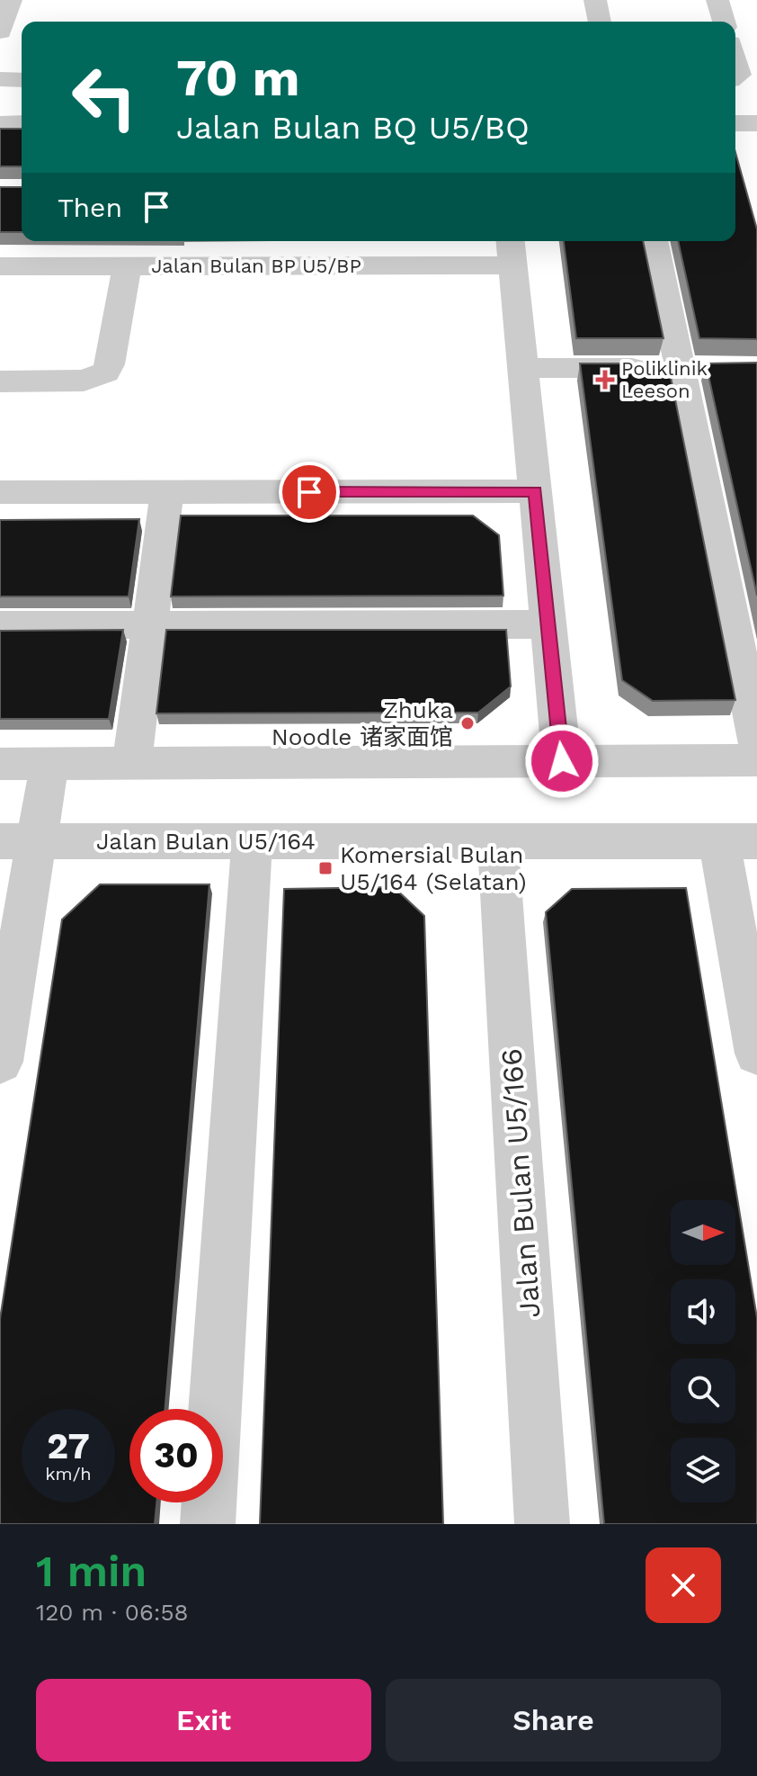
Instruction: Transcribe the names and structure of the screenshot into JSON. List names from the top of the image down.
{
  "streets": {
    "street": ["Jalan Bulan BP U5/BP", "Jalan Bulan U5/164", "Jalan Bulan U5/166"]
  },
  "crossings": [
    ["Jalan Bulan U5/164", "Jalan Bulan U5/166"]
  ],
  "places": {
    "health": ["Poliklinik Leeson"],
    "other": ["Zhuka Noodle 诸家面馆"],
    "transit": ["Komersial Bulan U5/164 (Selatan)"]
  },
  "north": "right",
  "page": {
    "turn": ["70 m", "Jalan Bulan BQ U5/BQ"],
    "then": "Then",
    "speed": "27 km/h",
    "limit": "30",
    "heading": ["1 min", "120 m · 06:58"],
    "buttons": ["Exit", "Share"]
  }
}
